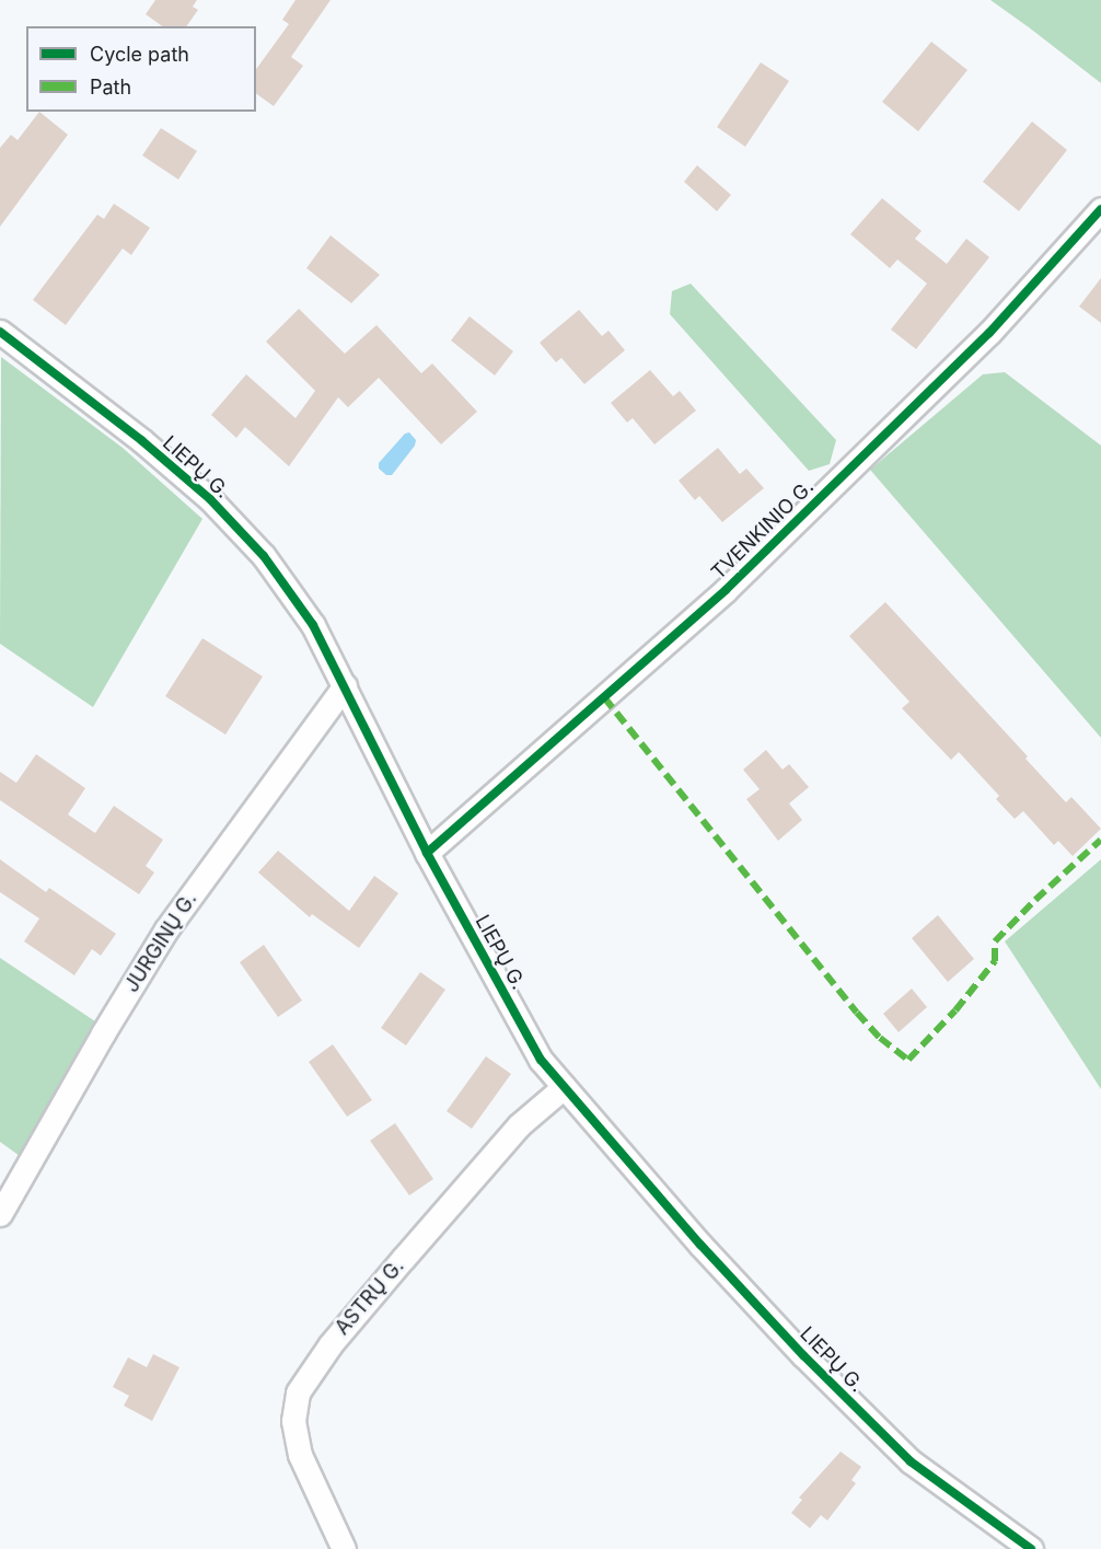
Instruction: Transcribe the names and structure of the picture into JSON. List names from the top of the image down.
{
  "streets": {
    "street": [
      "LIEPŲ G.",
      "TVENKINIO G.",
      "JURGINŲ G.",
      "ASTRŲ G."
    ]
  },
  "crossings": [
    ["LIEPŲ G.", "TVENKINIO G."],
    ["LIEPŲ G.", "JURGINŲ G."],
    ["LIEPŲ G.", "ASTRŲ G."]
  ],
  "legend": ["Cycle path", "Path"]
}
